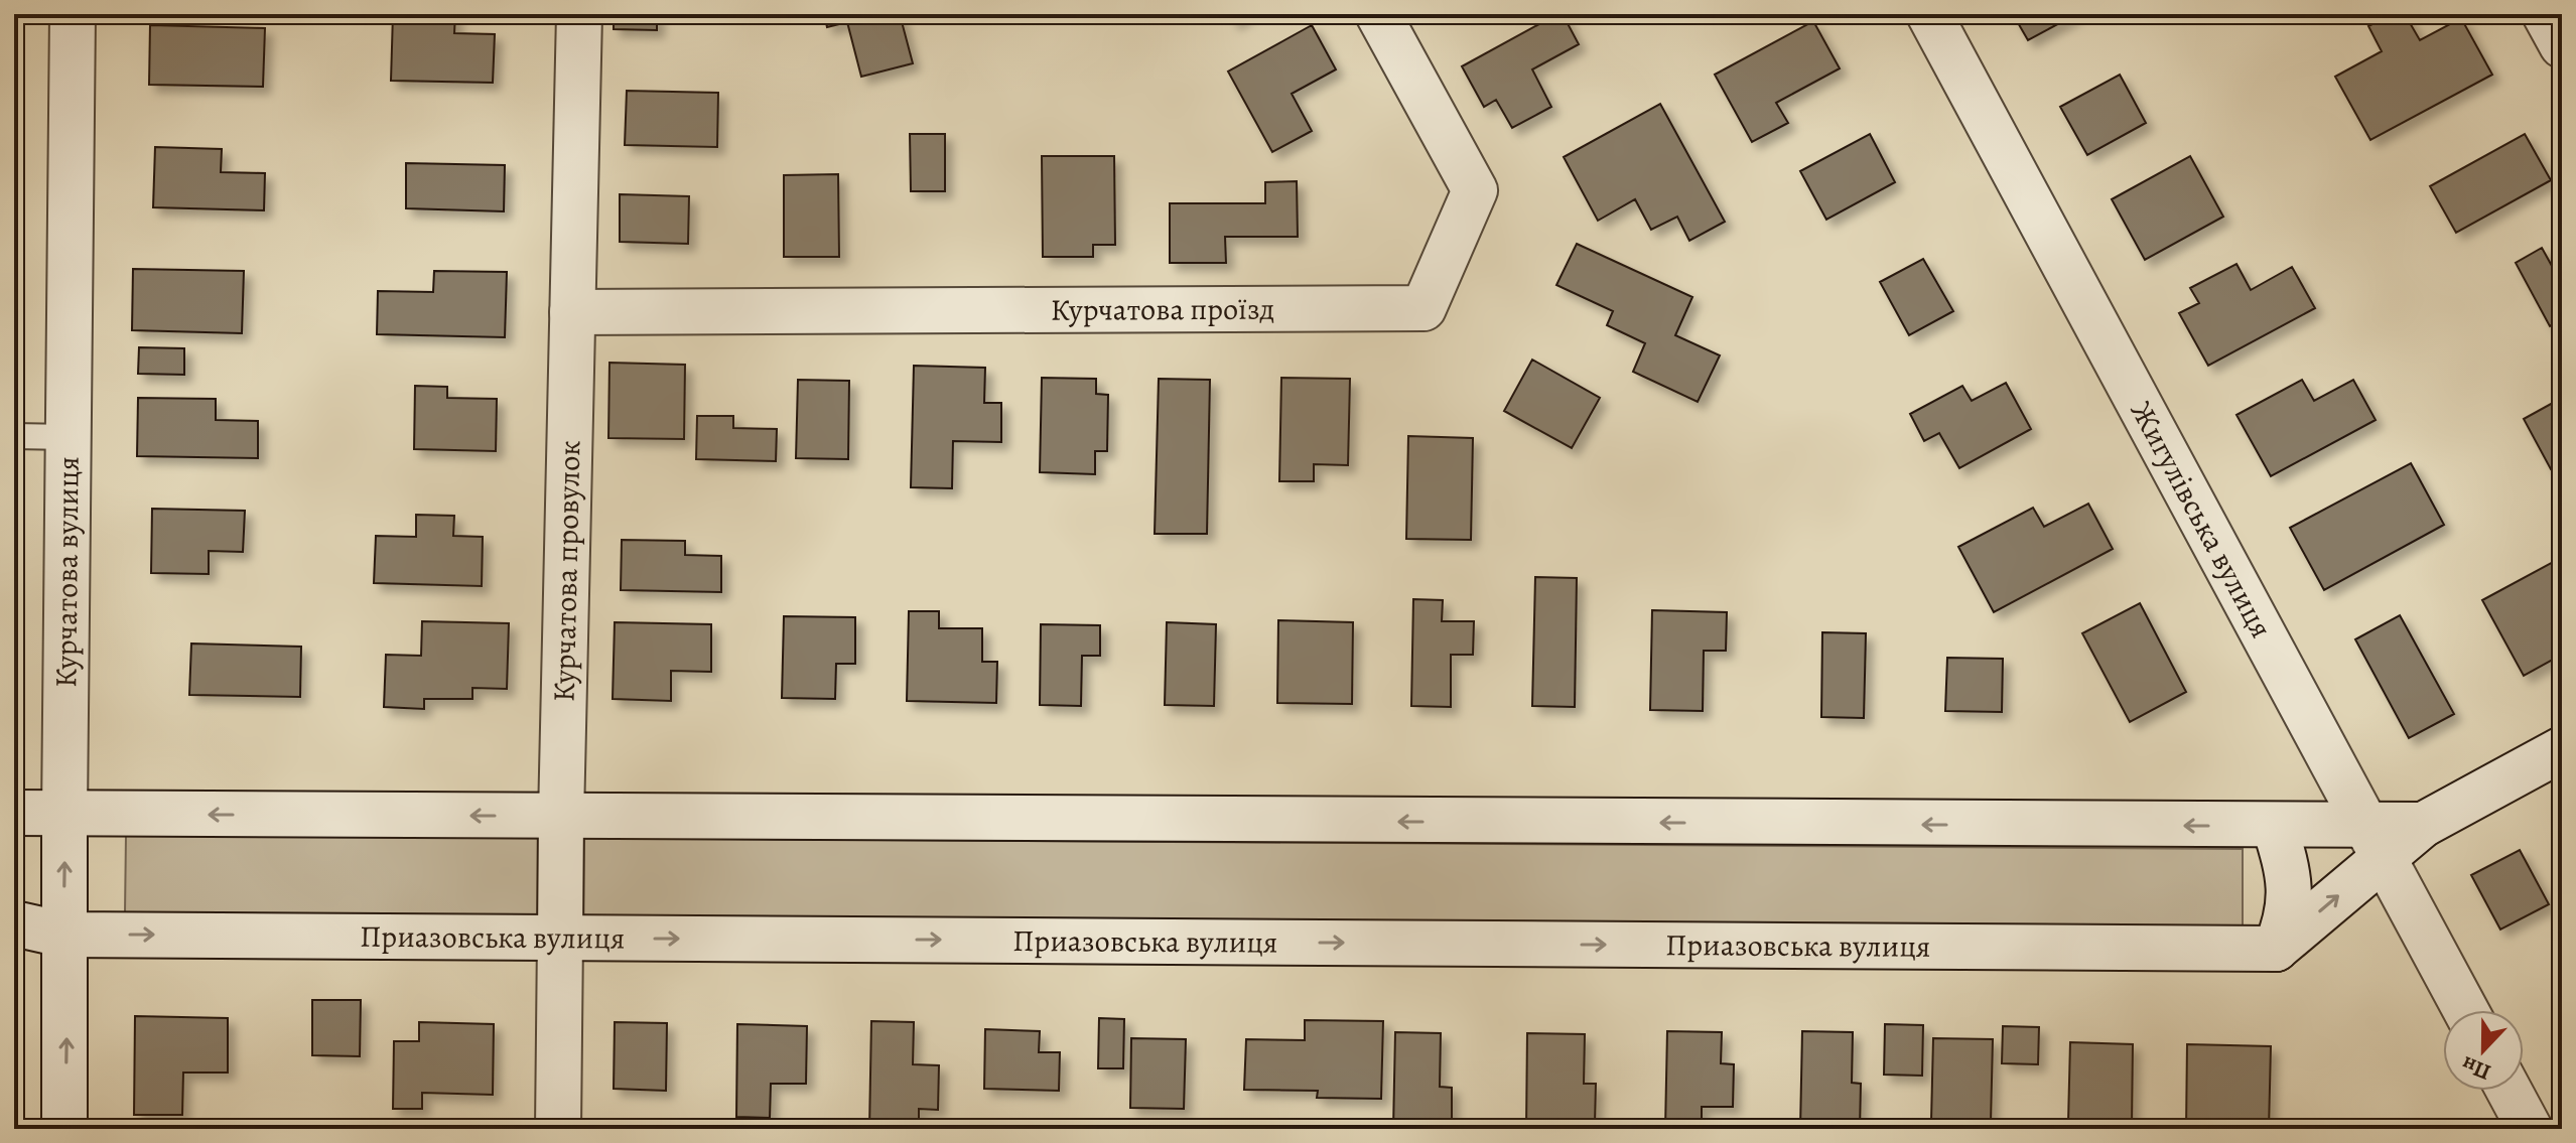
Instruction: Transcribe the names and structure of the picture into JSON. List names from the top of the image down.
{
  "streets": {
    "street": [
      "Курчатова проїзд",
      "Жигулівська вулиця",
      "Курчатова провулок",
      "Курчатова вулиця",
      "Приазовська вулиця"
    ]
  },
  "crossings": [
    ["Курчатова проїзд", "Курчатова провулок"],
    ["Курчатова провулок", "Приазовська вулиця"],
    ["Курчатова вулиця", "Приазовська вулиця"]
  ],
  "north": "bottom"
}
